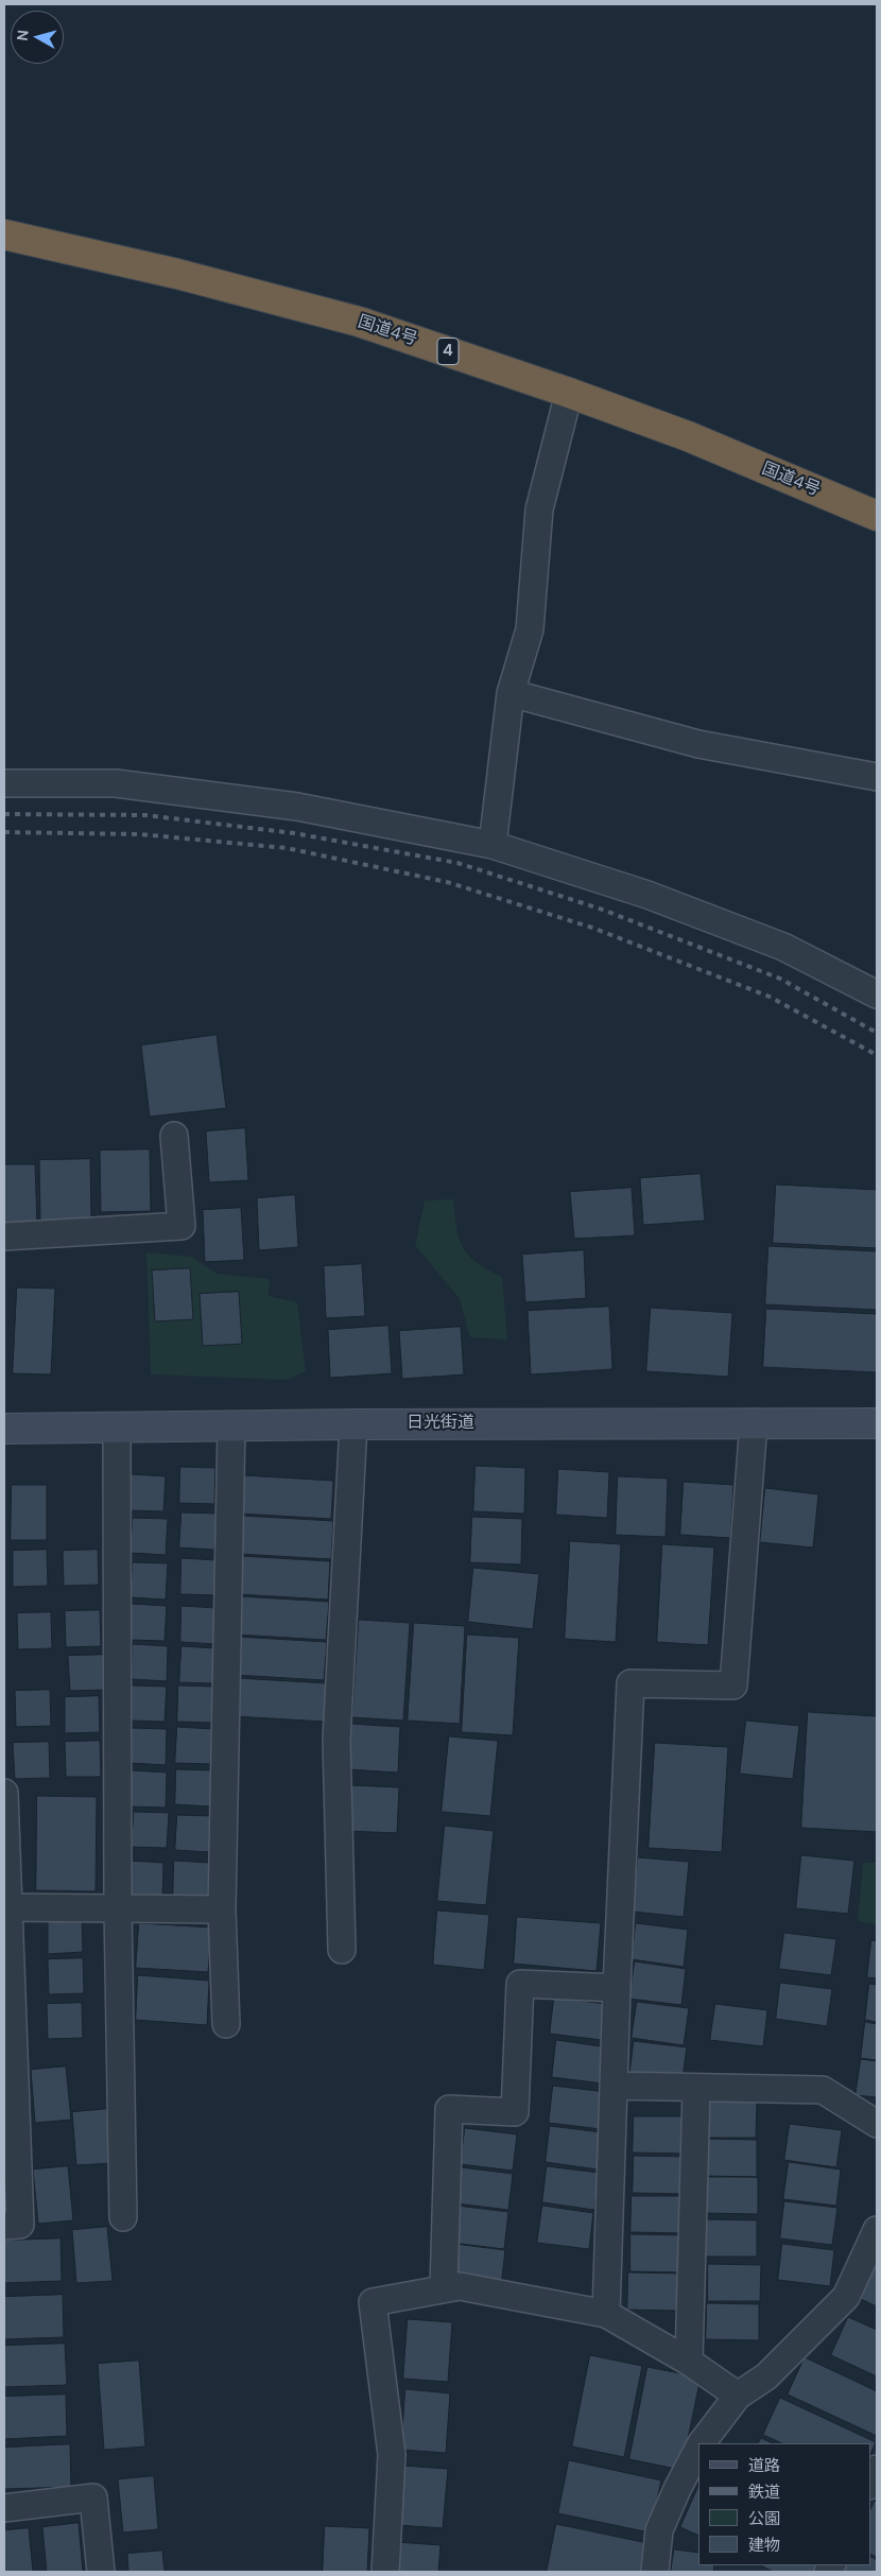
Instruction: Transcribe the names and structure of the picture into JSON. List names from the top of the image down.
{
  "streets": {
    "highway": ["国道4号", "4"],
    "main road": ["日光街道"]
  },
  "legend": [
    "道路",
    "鉄道",
    "公園",
    "建物"
  ],
  "north": "left"
}
